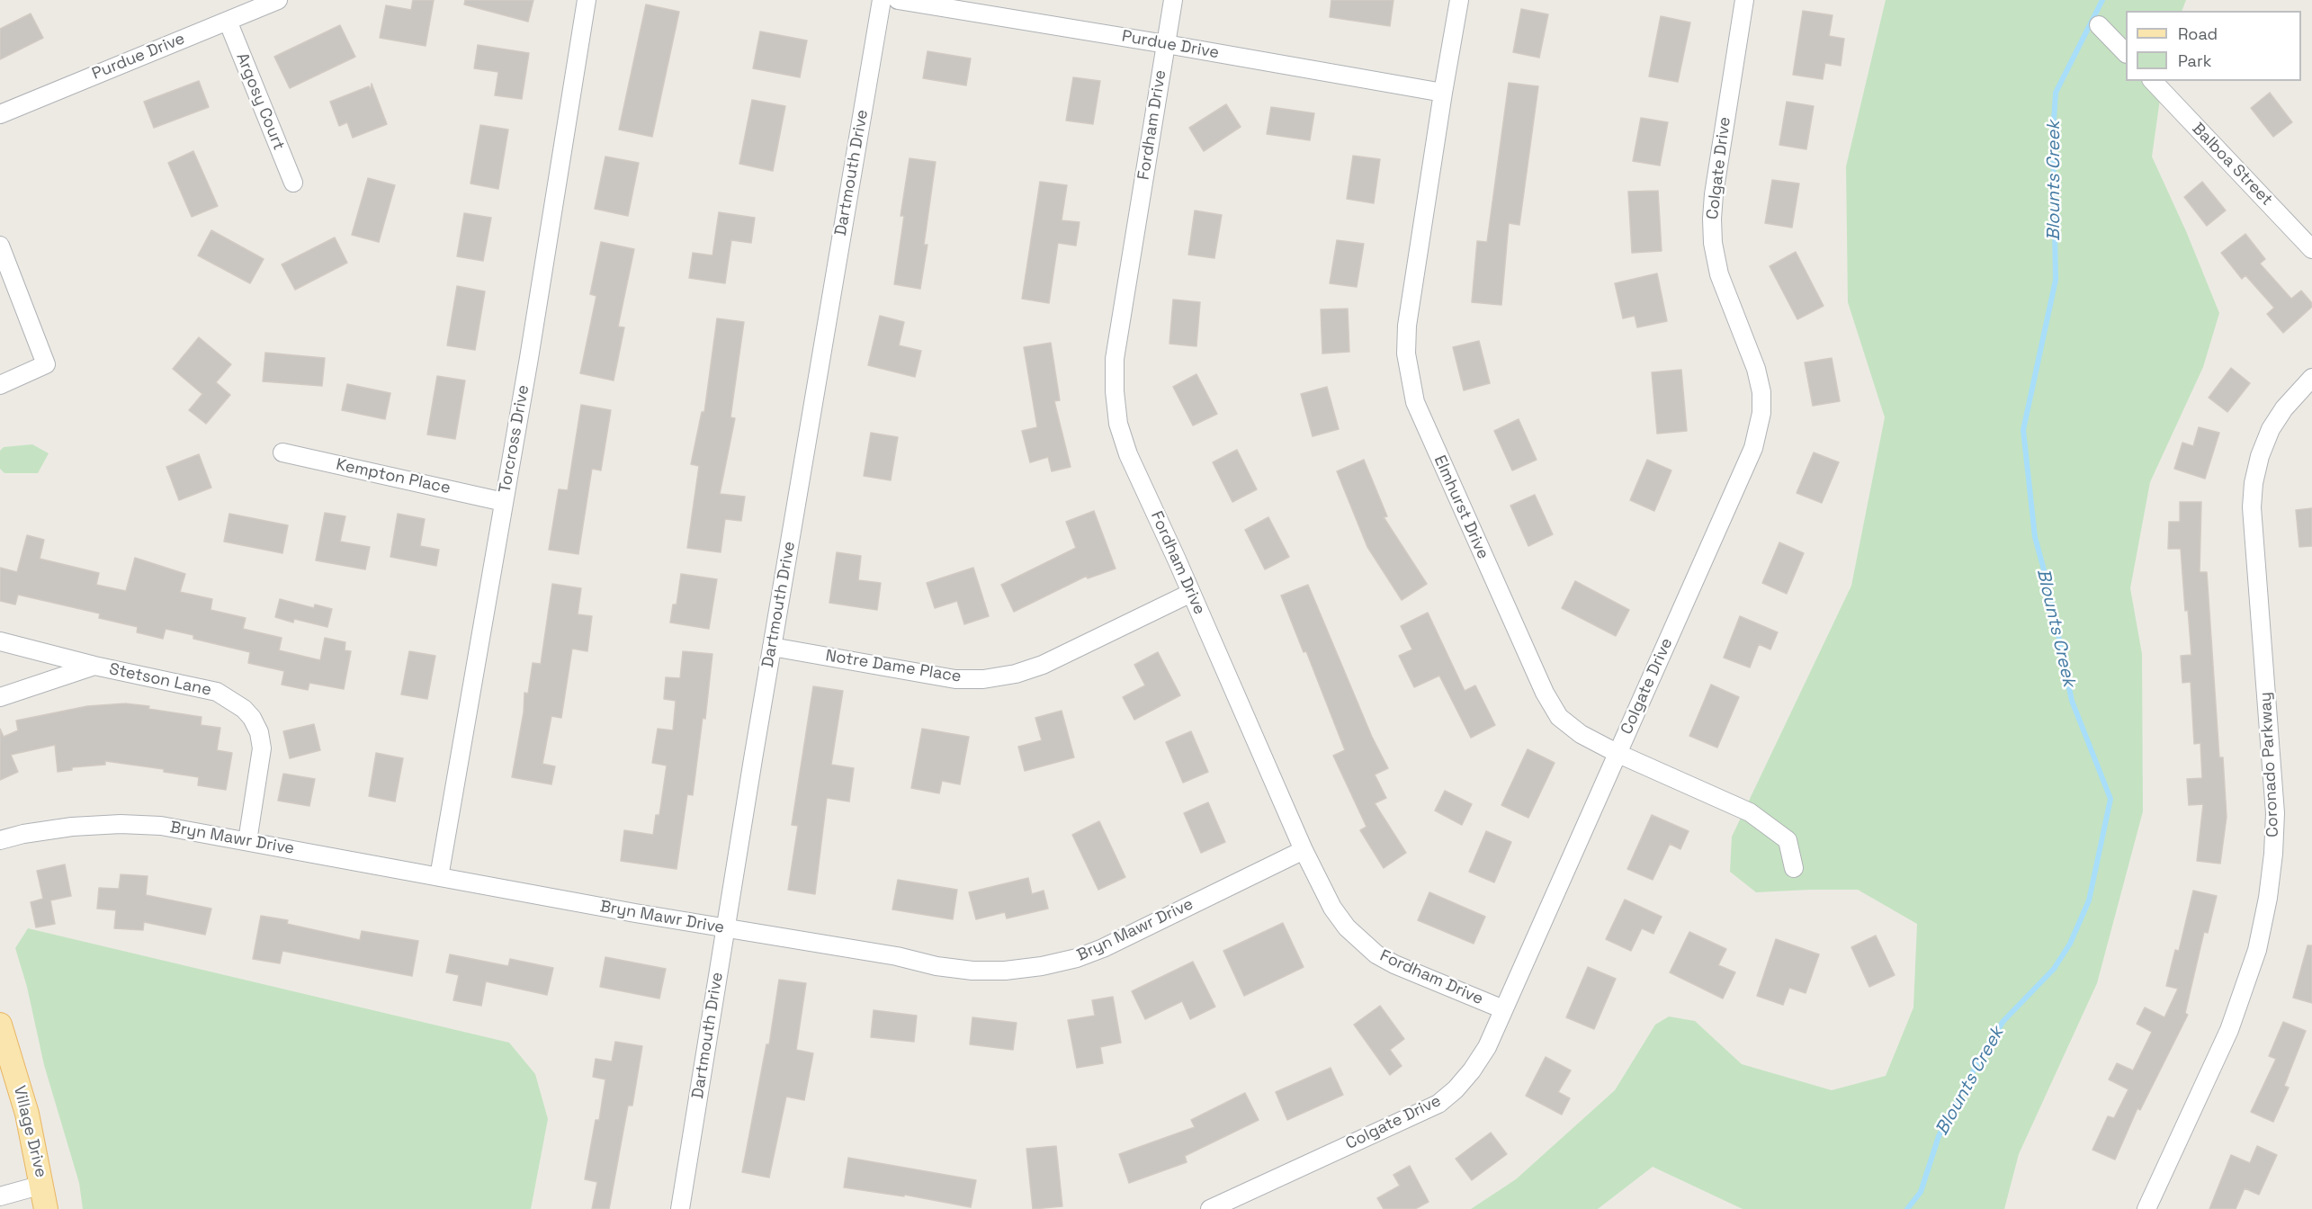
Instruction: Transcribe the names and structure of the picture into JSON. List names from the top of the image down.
{
  "streets": {
    "main road": ["Village Drive"],
    "street": [
      "Purdue Drive",
      "Argosy Court",
      "Fordham Drive",
      "Balboa Street",
      "Colgate Drive",
      "Dartmouth Drive",
      "Torcross Drive",
      "Kempton Place",
      "Elmhurst Drive",
      "Notre Dame Place",
      "Stetson Lane",
      "Coronado Parkway",
      "Bryn Mawr Drive"
    ]
  },
  "crossings": [
    ["Purdue Drive", "Argosy Court"],
    ["Purdue Drive", "Fordham Drive"],
    ["Purdue Drive", "Elmhurst Drive"],
    ["Fordham Drive", "Colgate Drive"],
    ["Fordham Drive", "Notre Dame Place"],
    ["Fordham Drive", "Bryn Mawr Drive"],
    ["Colgate Drive", "Elmhurst Drive"],
    ["Dartmouth Drive", "Notre Dame Place"],
    ["Dartmouth Drive", "Bryn Mawr Drive"],
    ["Torcross Drive", "Kempton Place"],
    ["Torcross Drive", "Bryn Mawr Drive"],
    ["Stetson Lane", "Bryn Mawr Drive"]
  ],
  "water": ["Blounts Creek"],
  "legend": ["Road", "Park"]
}
